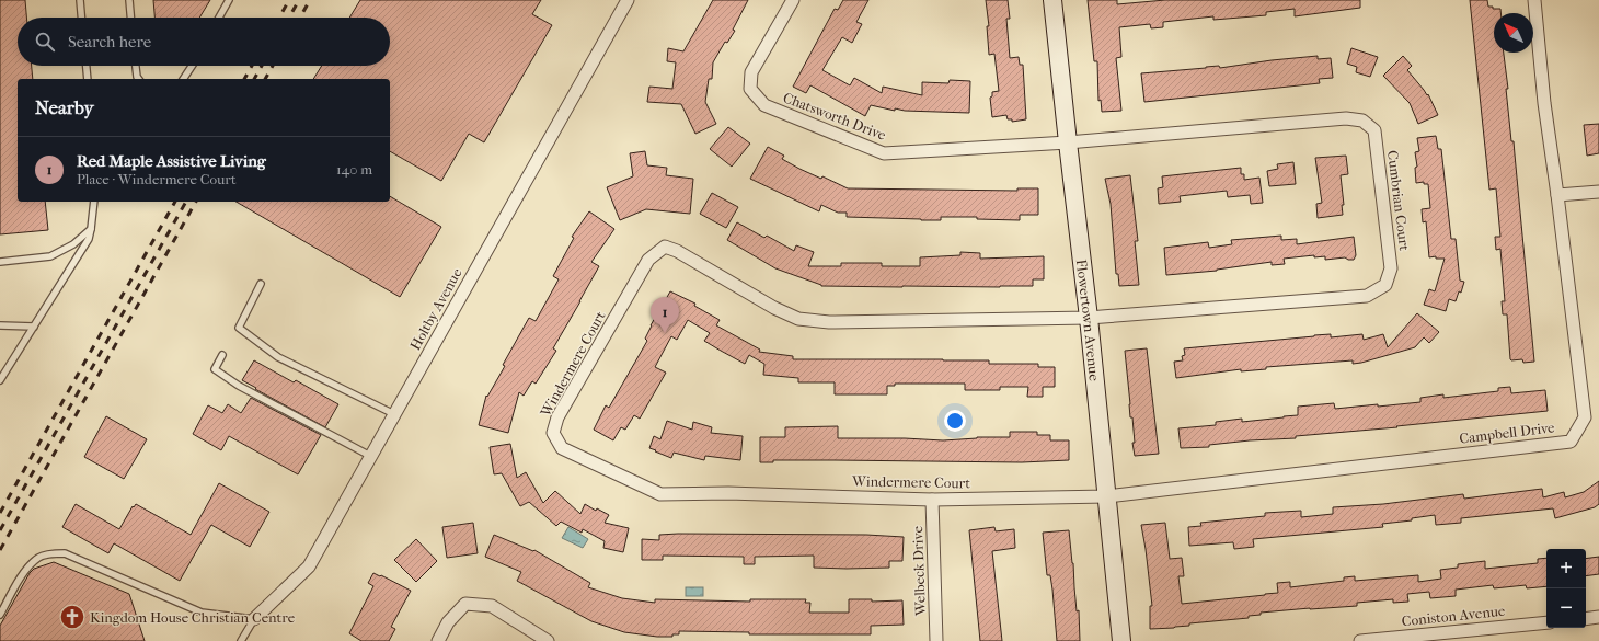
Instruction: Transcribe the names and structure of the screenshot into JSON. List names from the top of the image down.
{
  "streets": {
    "street": [
      "Chatsworth Drive",
      "Cumbrian Court",
      "Holtby Avenue",
      "Flowertown Avenue",
      "Windermere Court",
      "Campbell Drive",
      "Welbeck Drive",
      "Coniston Avenue"
    ]
  },
  "crossings": [
    ["Chatsworth Drive", "Cumbrian Court"],
    ["Chatsworth Drive", "Flowertown Avenue"],
    ["Cumbrian Court", "Flowertown Avenue"],
    ["Cumbrian Court", "Windermere Court"],
    ["Flowertown Avenue", "Windermere Court"],
    ["Flowertown Avenue", "Campbell Drive"],
    ["Windermere Court", "Campbell Drive"],
    ["Windermere Court", "Welbeck Drive"]
  ],
  "places": {
    "church": ["Kingdom House Christian Centre"]
  },
  "north": "top left",
  "page": {
    "search": "Search here",
    "heading": "Nearby",
    "list": [
      {
        "mark": "1",
        "name": "Red Maple Assistive Living",
        "note": "Place · Windermere Court",
        "value": "140 m"
      }
    ],
    "pins": "1",
    "map_buttons": ["+", "−"]
  }
}
